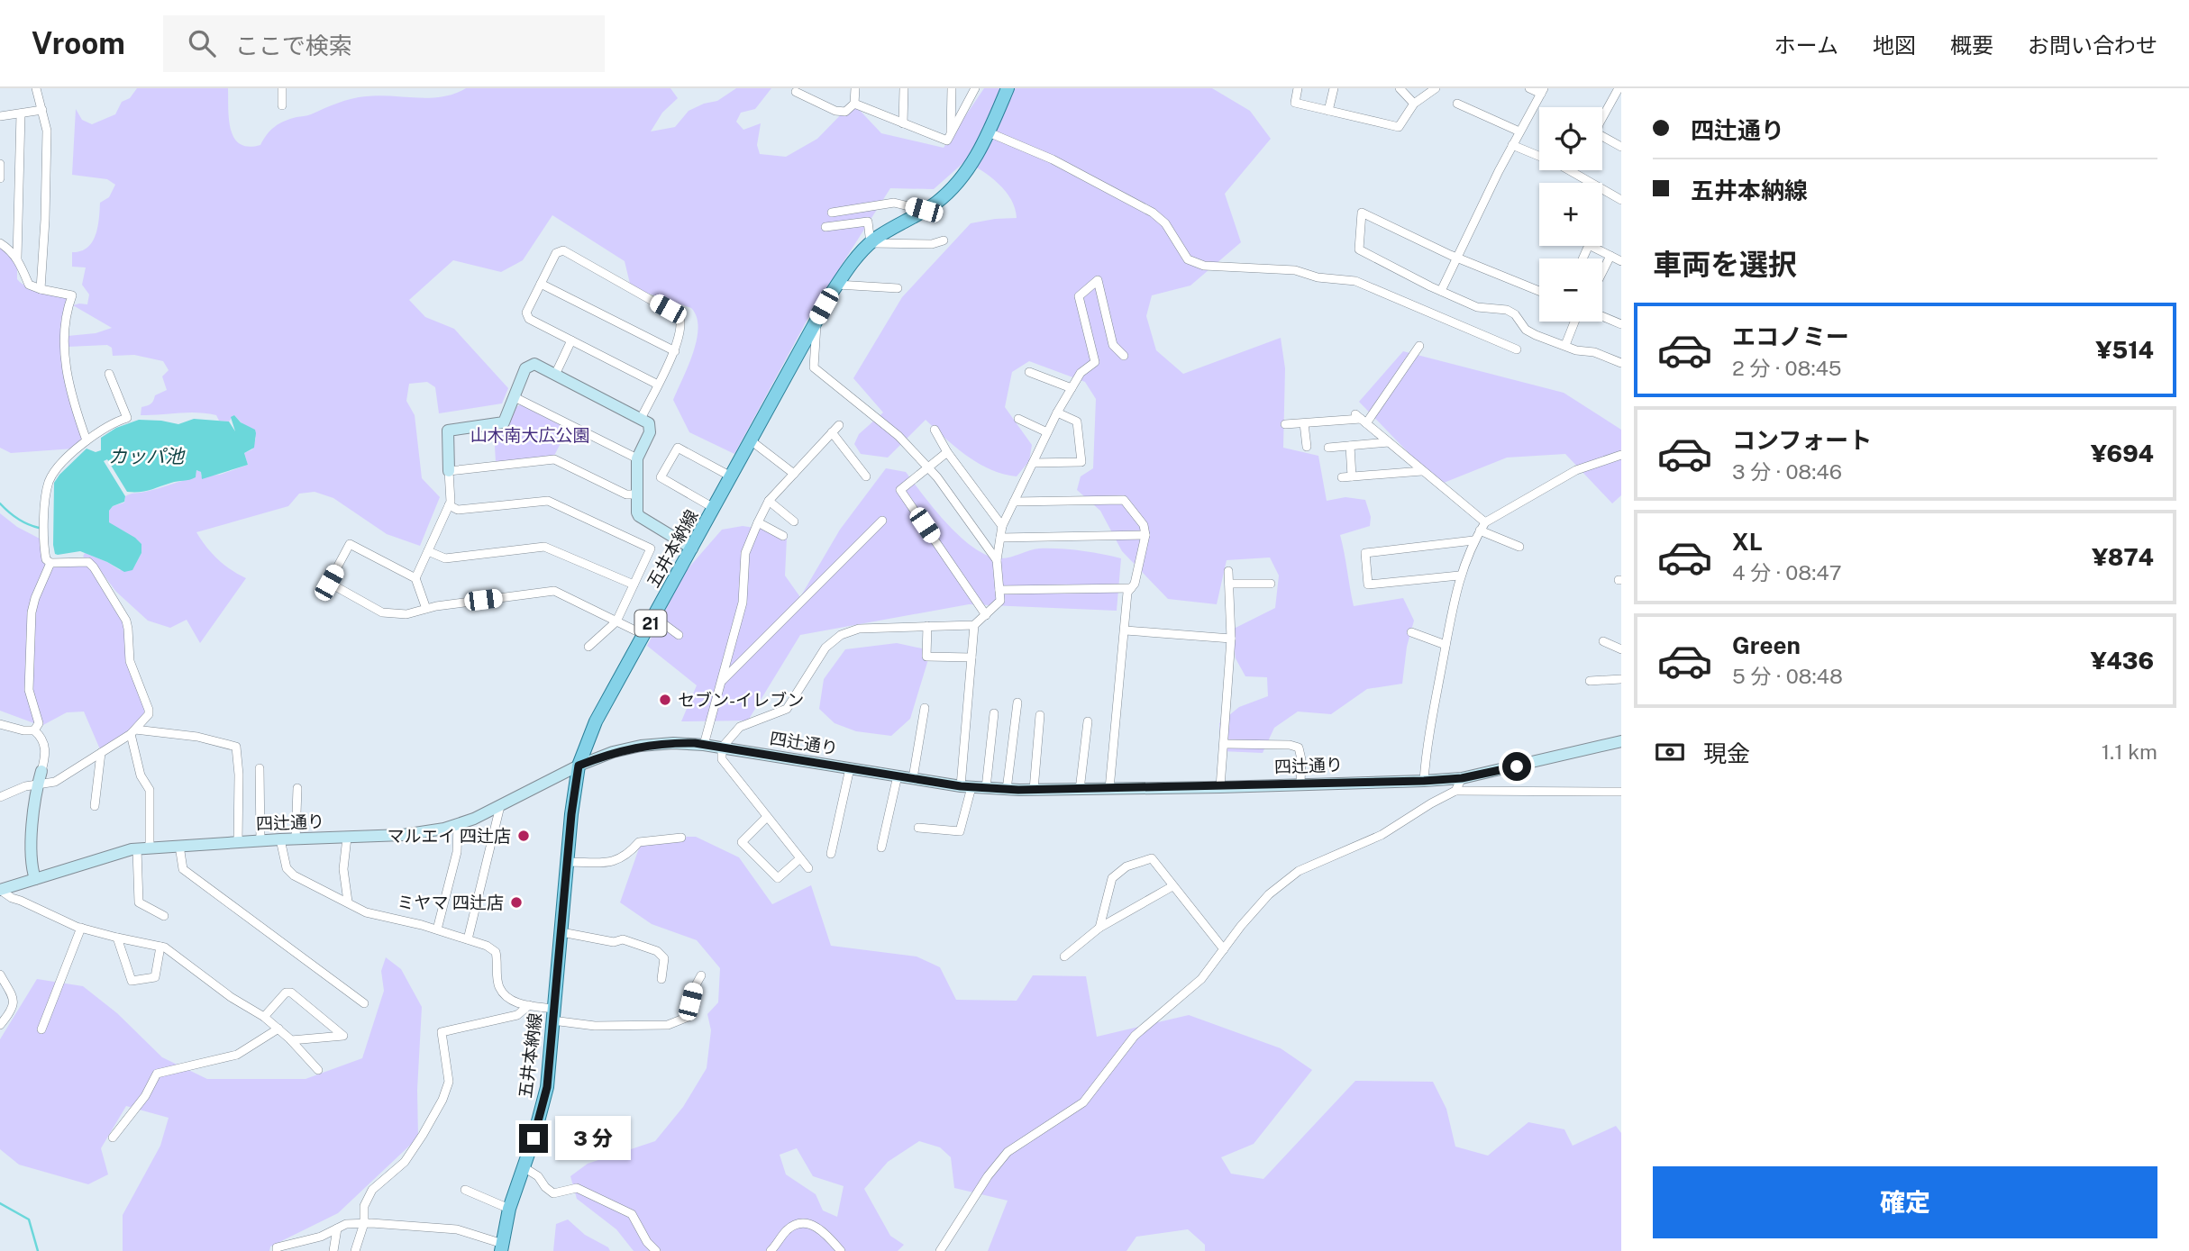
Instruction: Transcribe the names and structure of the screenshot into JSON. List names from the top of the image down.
{
  "streets": {
    "main road": ["五井本納線", "21"],
    "street": ["四辻通り"]
  },
  "crossings": [
    ["五井本納線", "四辻通り"]
  ],
  "water": ["カッパ池"],
  "parks": ["山木南大広公園"],
  "places": ["セブン-イレブン", "マルエイ 四辻店", "ミヤマ 四辻店"],
  "page": {
    "header": "Vroom",
    "search": "ここで検索",
    "nav": [
      "ホーム",
      "地図",
      "概要",
      "お問い合わせ"
    ],
    "banner": ["四辻通り", "五井本納線"],
    "map_buttons": ["+", "−"],
    "heading": "車両を選択",
    "list": [
      {
        "name": "エコノミー",
        "note": "2 分 · 08:45",
        "value": "¥514"
      },
      {
        "name": "コンフォート",
        "note": "3 分 · 08:46",
        "value": "¥694"
      },
      {
        "name": "XL",
        "note": "4 分 · 08:47",
        "value": "¥874"
      },
      {
        "name": "Green",
        "note": "5 分 · 08:48",
        "value": "¥436"
      }
    ],
    "pay": ["現金", "1.1 km"],
    "bubble": "3 分",
    "buttons": "確定"
  }
}
